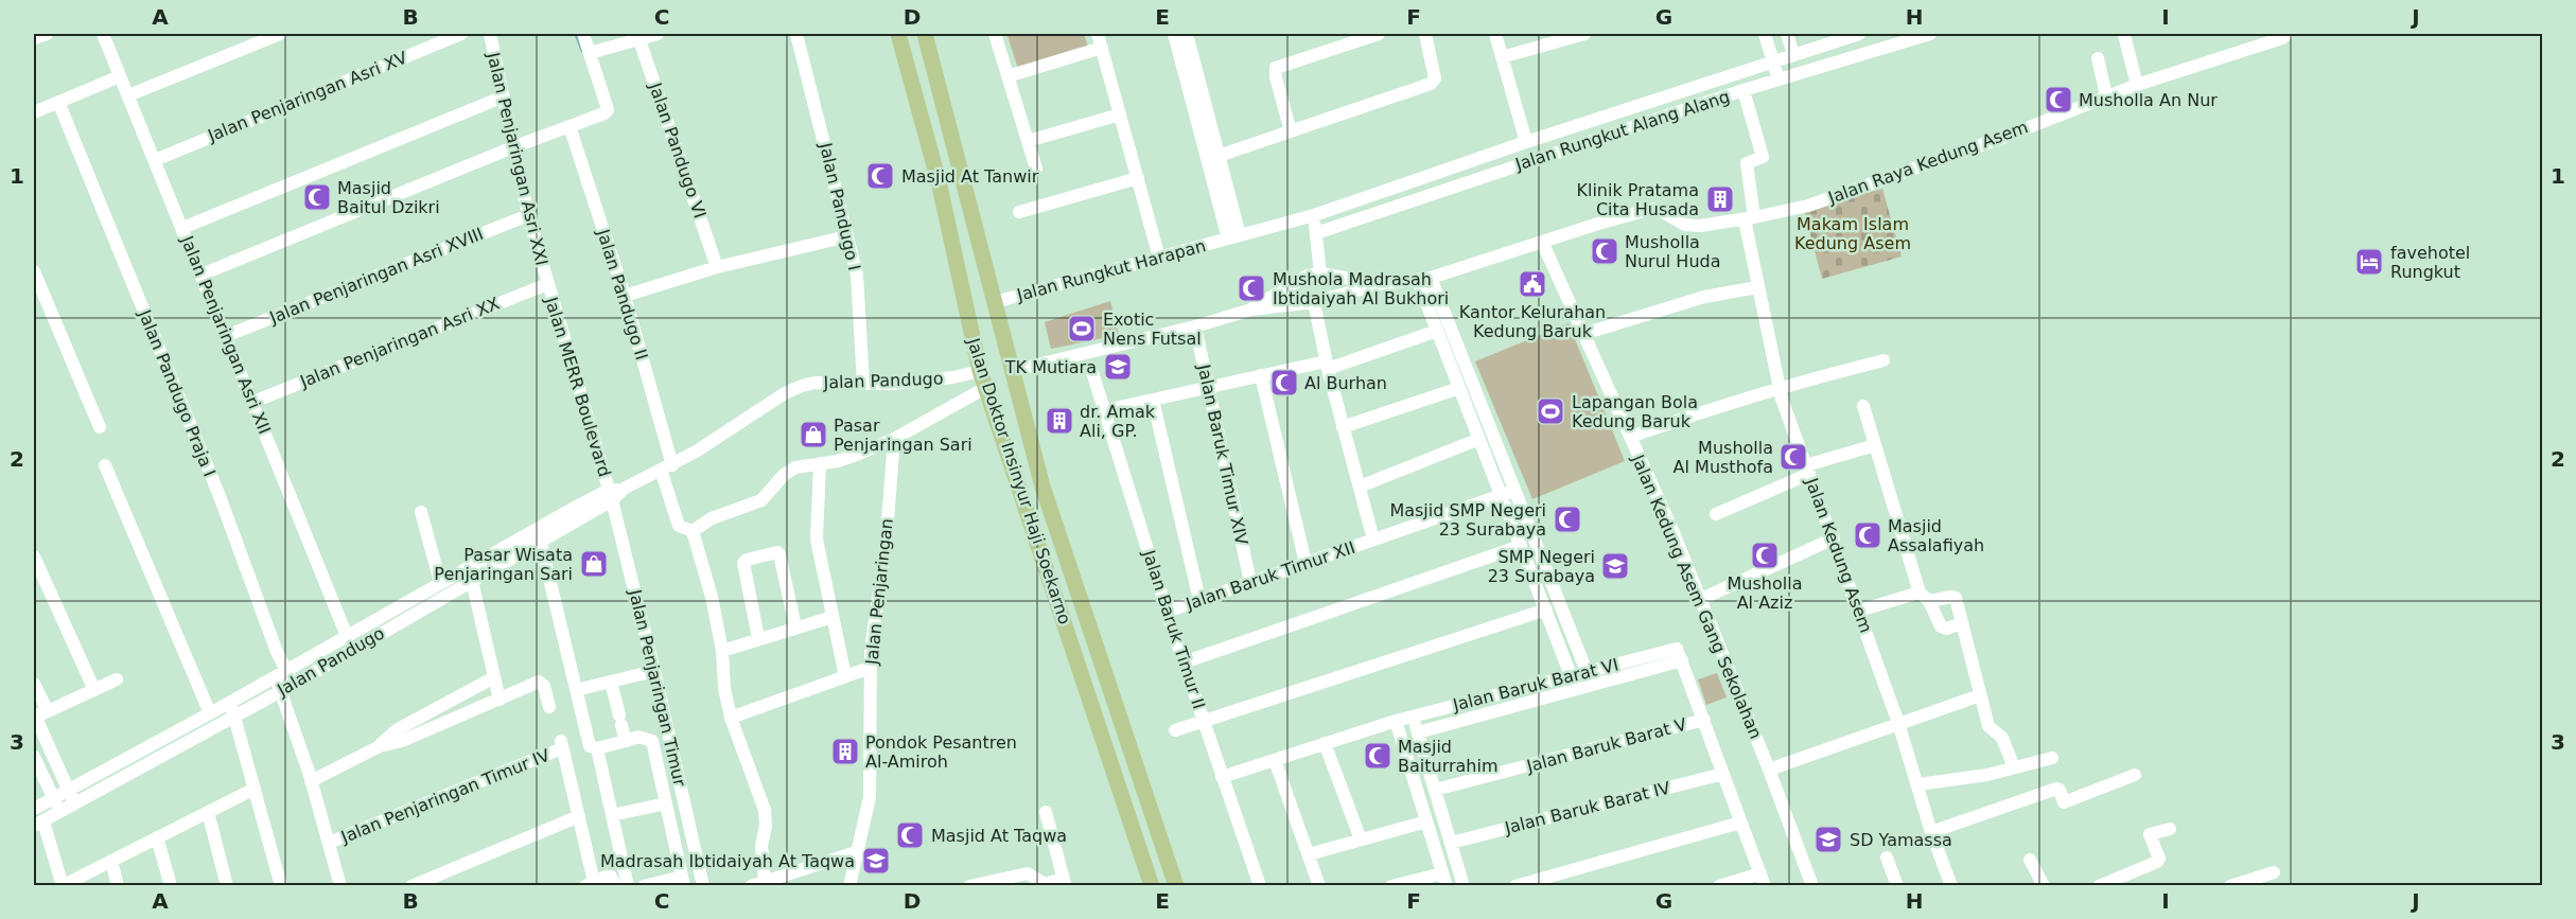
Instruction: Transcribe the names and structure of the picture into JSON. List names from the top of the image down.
{
  "streets": {
    "main road": ["Jalan Doktor Insinyur Haji Soekarno"],
    "street": [
      "Jalan Penjaringan Asri XV",
      "Jalan Rungkut Alang Alang",
      "Jalan Pandugo VI",
      "Jalan Penjaringan Asri XXI",
      "Jalan Raya Kedung Asem",
      "Jalan Pandugo I",
      "Jalan Rungkut Harapan",
      "Jalan Penjaringan Asri XVIII",
      "Jalan Pandugo II",
      "Jalan Penjaringan Asri XII",
      "Jalan Penjaringan Asri XX",
      "Jalan Pandugo",
      "Jalan MERR Boulevard",
      "Jalan Pandugo Praja I",
      "Jalan Baruk Timur XIV",
      "Jalan Kedung Asem",
      "Jalan Baruk Timur XII",
      "Jalan Penjaringan",
      "Jalan Kedung Asem Gang Sekolahan",
      "Jalan Baruk Timur II",
      "Jalan Baruk Barat VI",
      "Jalan Penjaringan Timur",
      "Jalan Baruk Barat V",
      "Jalan Penjaringan Timur IV",
      "Jalan Baruk Barat IV"
    ]
  },
  "crossings": [
    ["Jalan Penjaringan Asri XV", "Jalan Penjaringan Asri XII"],
    ["Jalan Rungkut Alang Alang", "Jalan Rungkut Harapan"],
    ["Jalan Rungkut Alang Alang", "Jalan Kedung Asem"],
    ["Jalan Penjaringan Asri XXI", "Jalan Penjaringan Asri XVIII"],
    ["Jalan Penjaringan Asri XXI", "Jalan Penjaringan Asri XX"],
    ["Jalan Penjaringan Asri XXI", "Jalan MERR Boulevard"],
    ["Jalan Raya Kedung Asem", "Jalan Baruk Timur XIV"],
    ["Jalan Raya Kedung Asem", "Jalan Doktor Insinyur Haji Soekarno"],
    ["Jalan Raya Kedung Asem", "Jalan Kedung Asem"],
    ["Jalan Raya Kedung Asem", "Jalan Kedung Asem Gang Sekolahan"],
    ["Jalan Raya Kedung Asem", "Jalan Baruk Timur II"],
    ["Jalan Pandugo I", "Jalan Pandugo"],
    ["Jalan Rungkut Harapan", "Jalan Doktor Insinyur Haji Soekarno"],
    ["Jalan Penjaringan Asri XVIII", "Jalan Penjaringan Asri XII"],
    ["Jalan Pandugo II", "Jalan Pandugo"],
    ["Jalan Penjaringan Asri XII", "Jalan Penjaringan Asri XX"],
    ["Jalan Penjaringan Asri XII", "Jalan Pandugo"],
    ["Jalan Penjaringan Asri XX", "Jalan MERR Boulevard"],
    ["Jalan Pandugo", "Jalan MERR Boulevard"],
    ["Jalan Pandugo", "Jalan Pandugo Praja I"],
    ["Jalan Pandugo", "Jalan Doktor Insinyur Haji Soekarno"],
    ["Jalan Pandugo", "Jalan Penjaringan Timur"],
    ["Jalan MERR Boulevard", "Jalan Penjaringan Timur"],
    ["Jalan Baruk Timur XIV", "Jalan Baruk Timur XII"],
    ["Jalan Baruk Timur XII", "Jalan Baruk Timur II"],
    ["Jalan Baruk Timur II", "Jalan Baruk Barat VI"]
  ],
  "parks": ["Makam Islam Kedung Asem"],
  "places": {
    "mosque": [
      "Musholla An Nur",
      "Masjid At Tanwir",
      "Masjid Baitul Dzikri",
      "Musholla Nurul Huda",
      "Mushola Madrasah Ibtidaiyah Al Bukhori",
      "Al Burhan",
      "Musholla Al Musthofa",
      "Masjid SMP Negeri 23 Surabaya",
      "Masjid Assalafiyah",
      "Musholla Al Aziz",
      "Masjid Baiturrahim",
      "Masjid At Taqwa"
    ],
    "building": ["Klinik Pratama Cita Husada", "dr. Amak Ali, GP.", "Pondok Pesantren Al-Amiroh"],
    "hotel": ["favehotel Rungkut"],
    "public building": ["Kantor Kelurahan Kedung Baruk"],
    "sports": ["Exotic Nens Futsal", "Lapangan Bola Kedung Baruk"],
    "school or university": [
      "TK Mutiara",
      "SMP Negeri 23 Surabaya",
      "SD Yamassa",
      "Madrasah Ibtidaiyah At Taqwa"
    ],
    "shop": ["Pasar Penjaringan Sari", "Pasar Wisata Penjaringan Sari"]
  },
  "grid": {
    "columns": [
      "A",
      "B",
      "C",
      "D",
      "E",
      "F",
      "G",
      "H",
      "I",
      "J"
    ],
    "rows": ["1", "2", "3"]
  }
}
